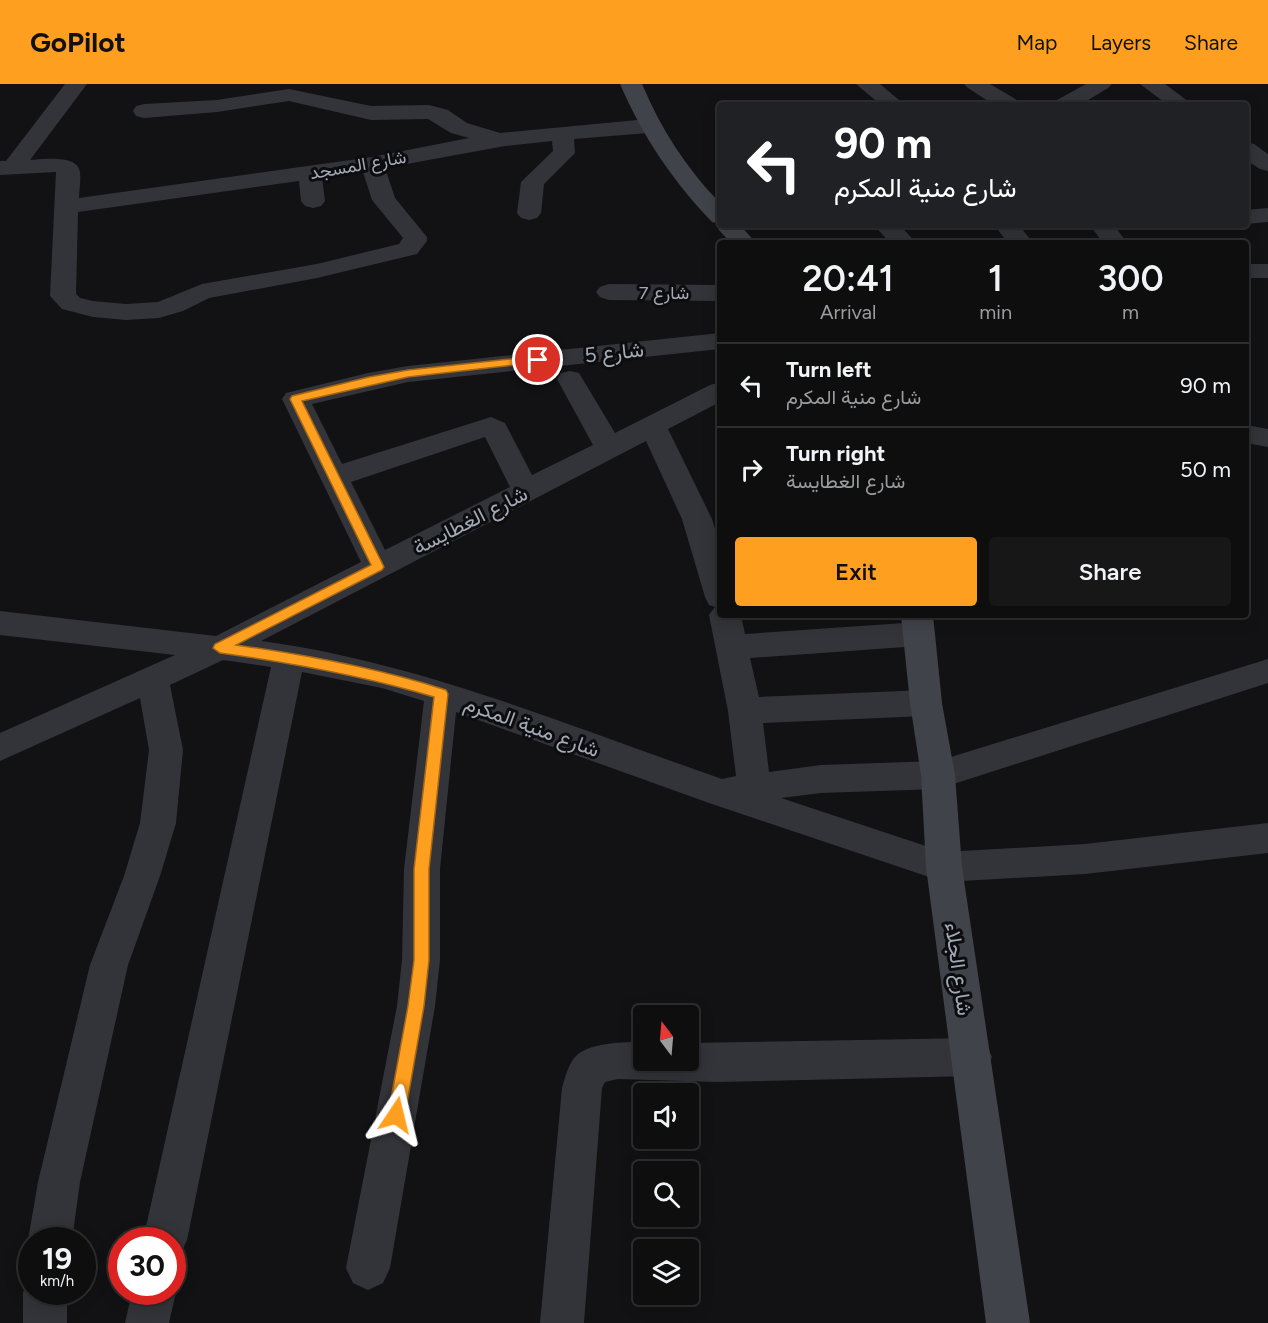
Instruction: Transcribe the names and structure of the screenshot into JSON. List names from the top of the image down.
{
  "streets": {
    "street": [
      "شارع المسجد",
      "شارع 7",
      "شارع 5",
      "شارع الغطايسة",
      "شارع منية المكرم",
      "شارع الجلاء"
    ]
  },
  "crossings": [
    ["شارع الغطايسة", "شارع منية المكرم"],
    ["شارع منية المكرم", "شارع الجلاء"]
  ],
  "north": "top",
  "page": {
    "header": "GoPilot",
    "nav": ["Map", "Layers", "Share"],
    "turn": ["90 m", "شارع منية المكرم"],
    "eta": [
      "20:41",
      "Arrival",
      "1",
      "min",
      "300",
      "m"
    ],
    "list": [
      {
        "name": "Turn left",
        "note": "شارع منية المكرم",
        "value": "90 m"
      },
      {
        "name": "Turn right",
        "note": "شارع الغطايسة",
        "value": "50 m"
      }
    ],
    "buttons": ["Exit", "Share"],
    "speed": "19 km/h",
    "limit": "30"
  }
}
